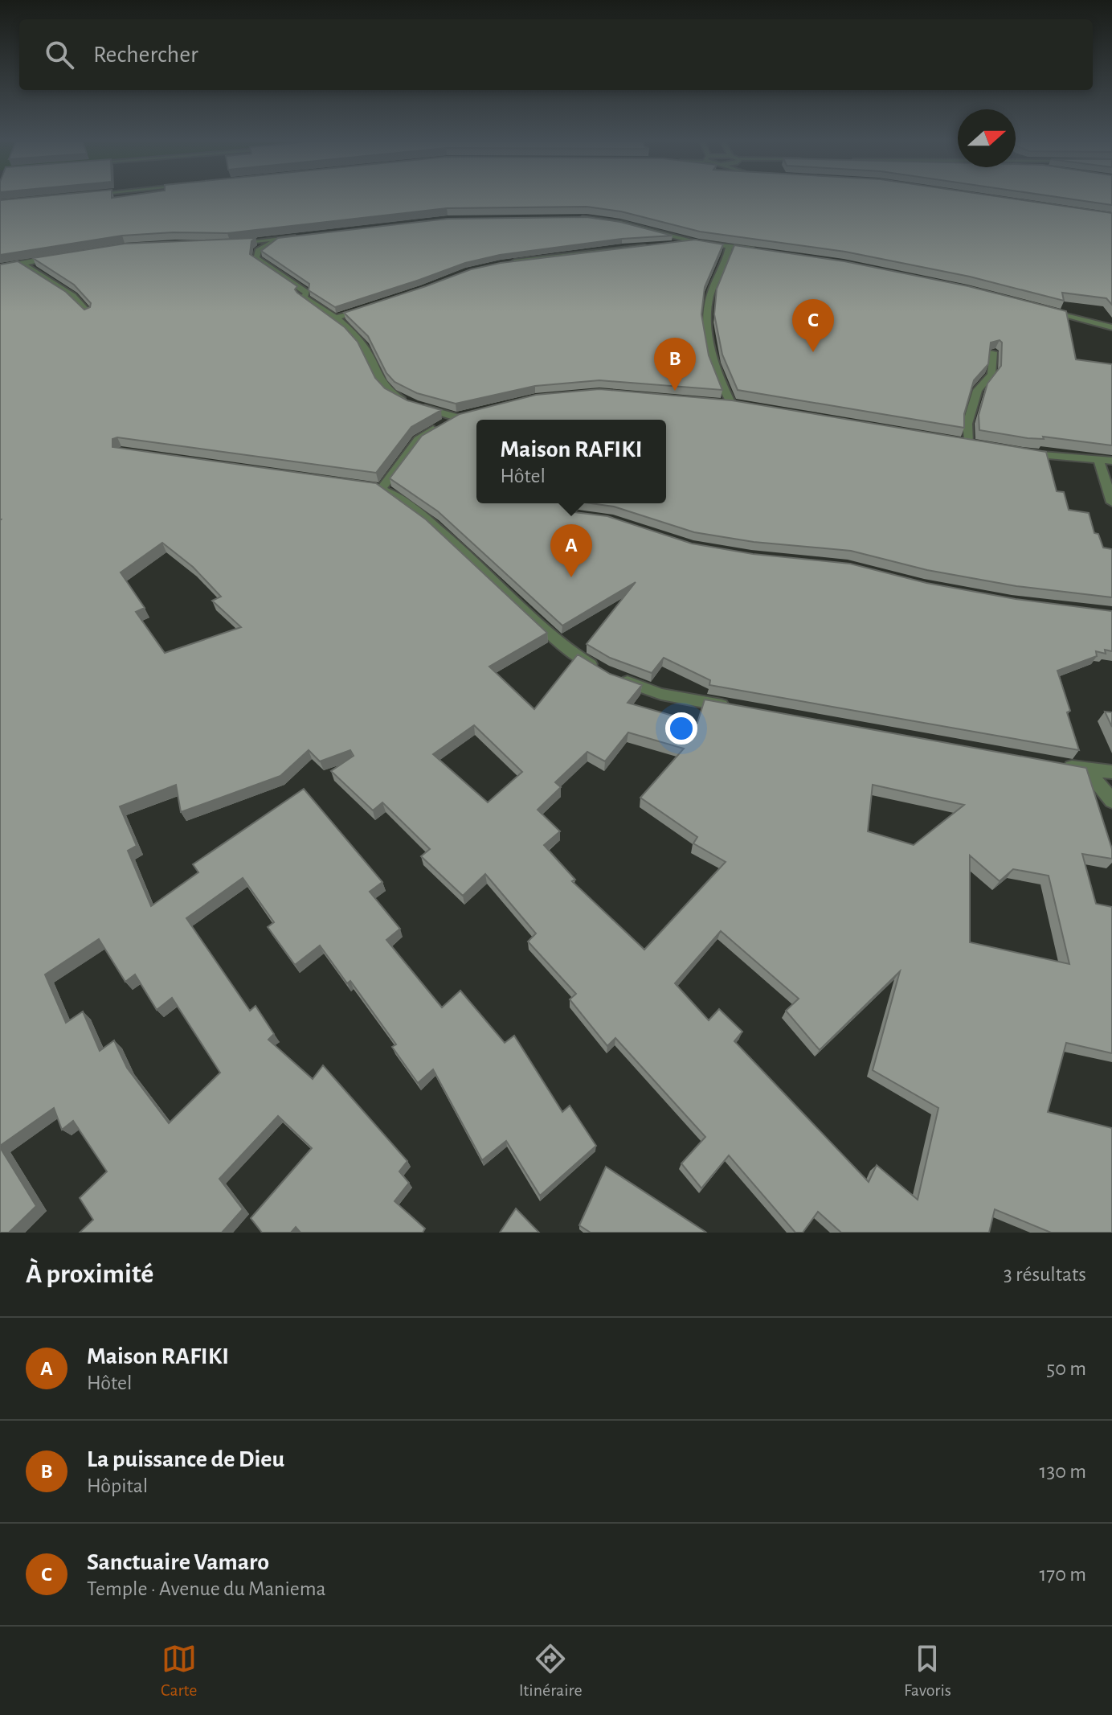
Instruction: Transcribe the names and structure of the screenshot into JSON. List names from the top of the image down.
{
  "north": "right",
  "page": {
    "search": "Rechercher",
    "pins": ["C", "B", "A"],
    "popup": ["Maison RAFIKI", "Hôtel"],
    "heading": ["À proximité", "3 résultats"],
    "list": [
      {
        "mark": "A",
        "name": "Maison RAFIKI",
        "note": "Hôtel",
        "value": "50 m"
      },
      {
        "mark": "B",
        "name": "La puissance de Dieu",
        "note": "Hôpital",
        "value": "130 m"
      },
      {
        "mark": "C",
        "name": "Sanctuaire Vamaro",
        "note": "Temple · Avenue du Maniema",
        "value": "170 m"
      }
    ],
    "nav": ["Carte", "Itinéraire", "Favoris"]
  }
}
